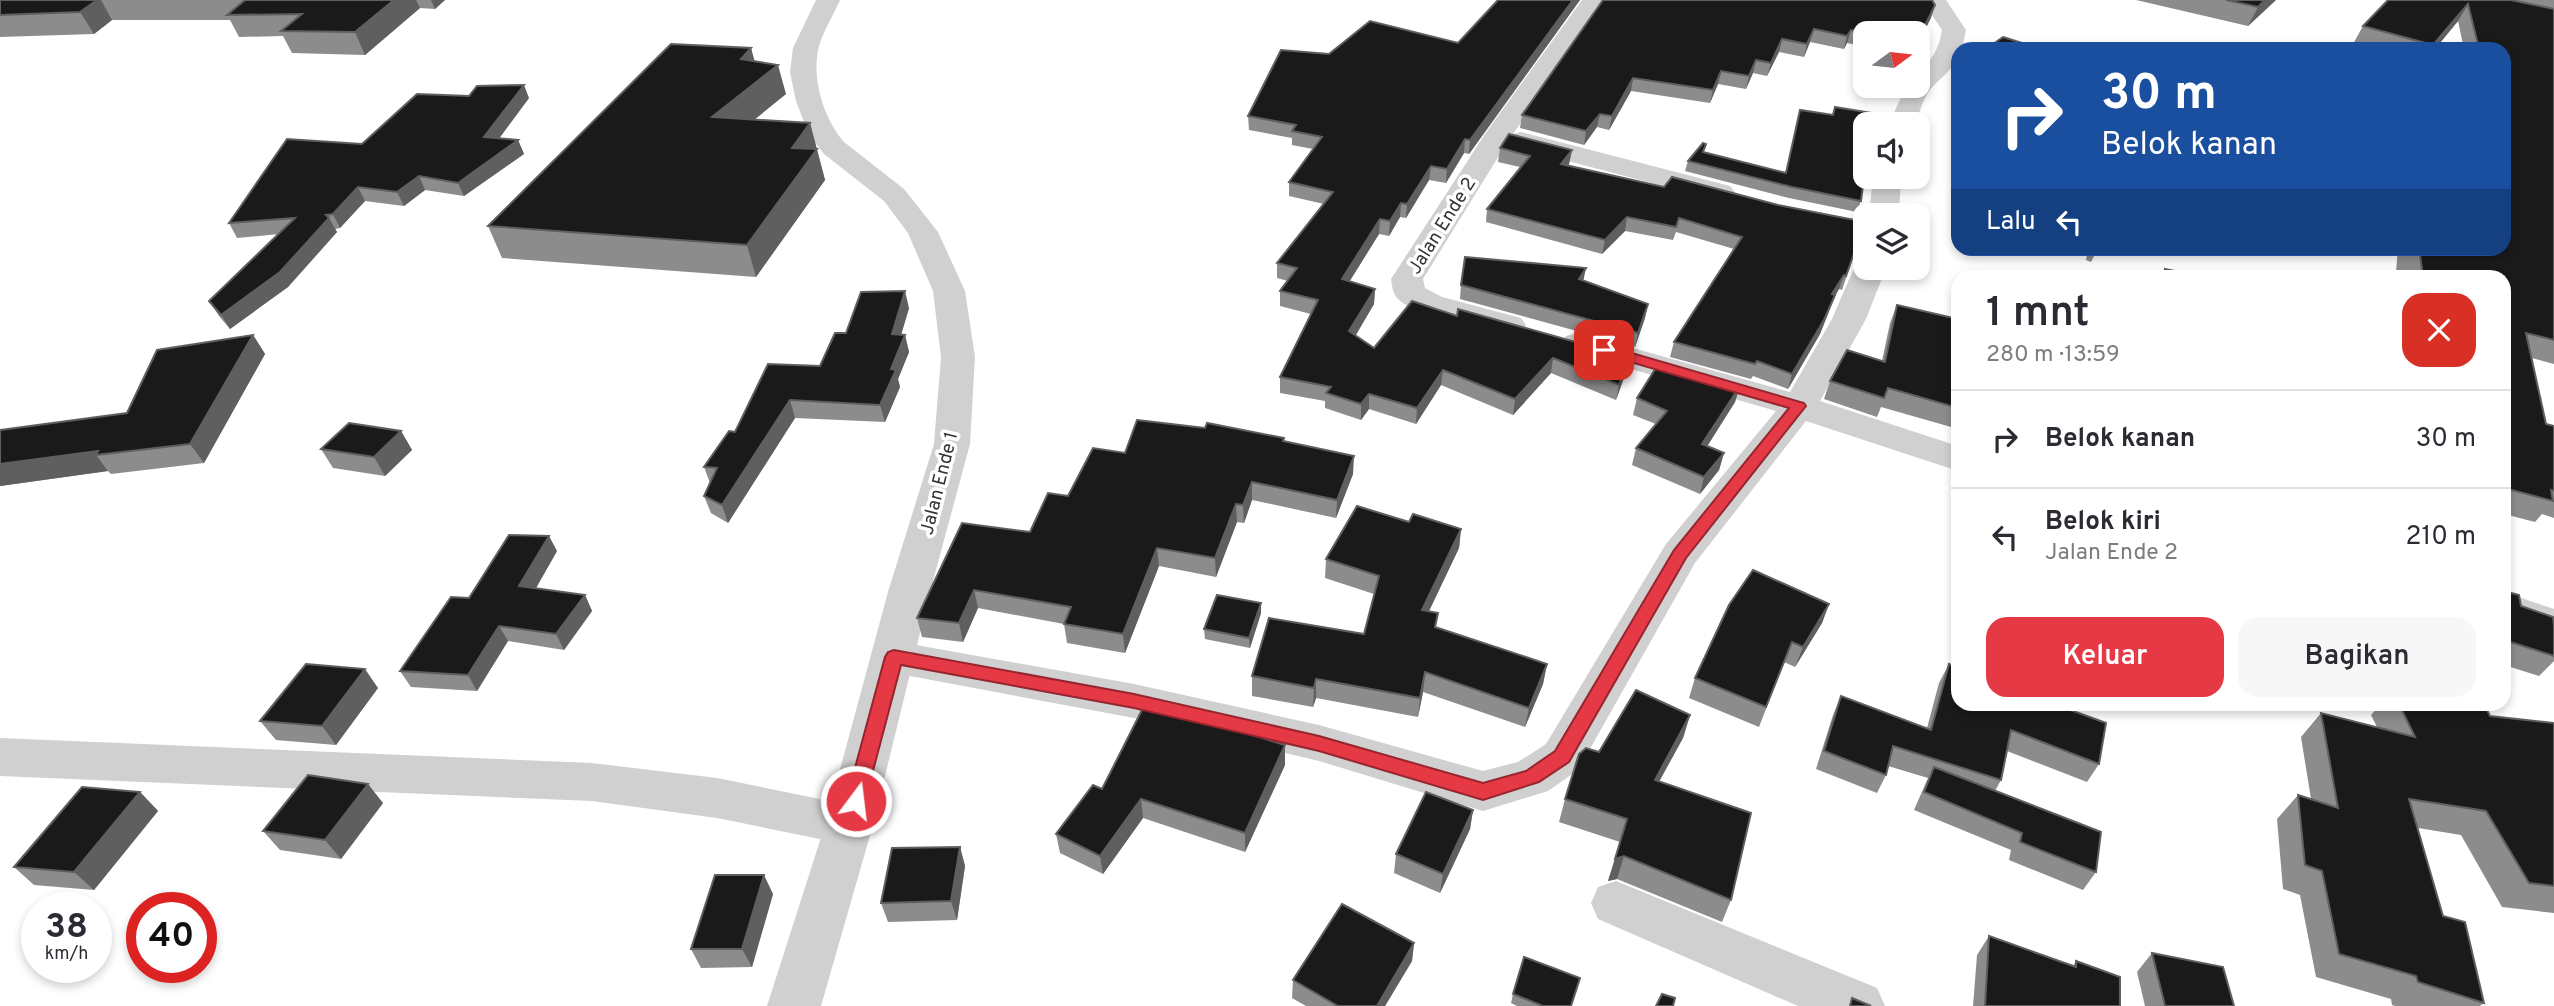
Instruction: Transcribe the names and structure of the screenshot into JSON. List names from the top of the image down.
{
  "streets": {
    "street": ["Jalan Ende 2", "Jalan Ende 1"]
  },
  "north": "right",
  "page": {
    "turn": ["30 m", "Belok kanan"],
    "then": "Lalu",
    "heading": ["1 mnt", "280 m · 13:59"],
    "list": [
      {
        "name": "Belok kanan",
        "value": "30 m"
      },
      {
        "name": "Belok kiri",
        "note": "Jalan Ende 2",
        "value": "210 m"
      }
    ],
    "buttons": ["Keluar", "Bagikan"],
    "speed": "38 km/h",
    "limit": "40"
  }
}
